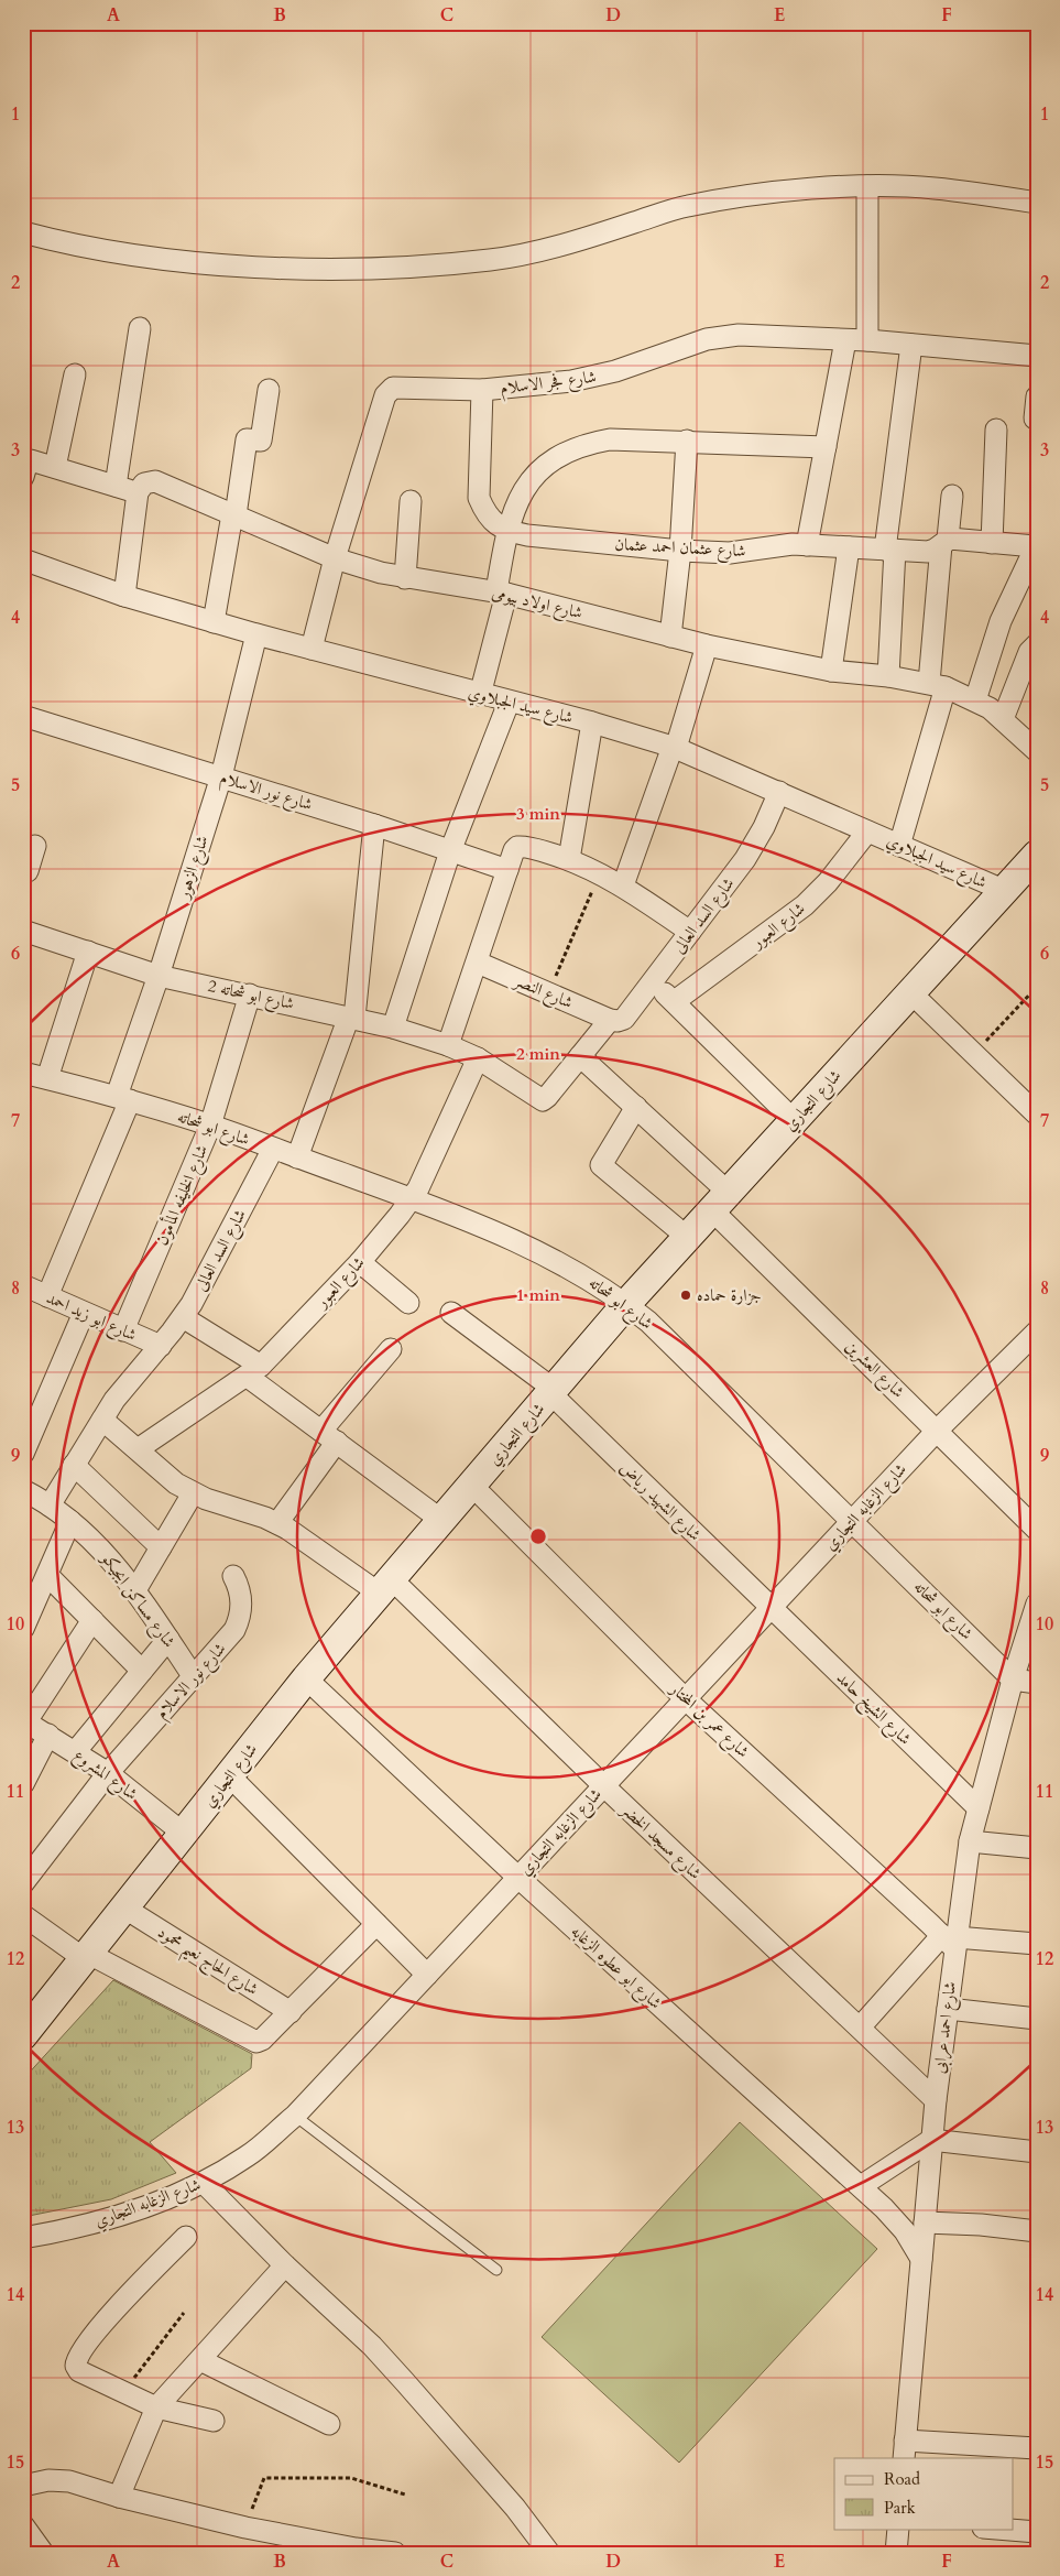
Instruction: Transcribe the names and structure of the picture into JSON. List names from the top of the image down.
{
  "streets": {
    "street": [
      "شارع فجر الاسلام",
      "شارع عثمان احمد عثمان",
      "شارع اولاد بيومى",
      "شارع سيد الجبلاوي",
      "شارع نور الاسلام",
      "شارع الزهور",
      "شارع السد العالى",
      "شارع العبور",
      "شارع النصر",
      "شارع ابو شحاته 2",
      "شارع التجاري",
      "شارع ابو شحاته",
      "شارع الخليفه المأمون",
      "شارع ابو زيد احمد",
      "شارع العشرين",
      "شارع الشهيد رياض",
      "شارع الزغابه التجاري",
      "شارع مساكن ايجيكو",
      "شارع الشيخ حامد",
      "شارع عمر بن المختار",
      "شارع المشروع",
      "شارع مسجد الخضر",
      "شارع الحاج نعيم محمود",
      "شارع ابو عطوه الزغابه",
      "شارع احمد عرابى"
    ]
  },
  "crossings": [
    ["شارع فجر الاسلام", "شارع اولاد بيومى"],
    ["شارع فجر الاسلام", "شارع سيد الجبلاوي"],
    ["شارع سيد الجبلاوي", "شارع الزهور"],
    ["شارع سيد الجبلاوي", "شارع السد العالى"],
    ["شارع سيد الجبلاوي", "شارع العبور"],
    ["شارع سيد الجبلاوي", "شارع التجاري"],
    ["شارع نور الاسلام", "شارع الزهور"],
    ["شارع نور الاسلام", "شارع مساكن ايجيكو"],
    ["شارع نور الاسلام", "شارع المشروع"],
    ["شارع الزهور", "شارع ابو شحاته 2"],
    ["شارع الزهور", "شارع ابو شحاته"],
    ["شارع الزهور", "شارع ابو زيد احمد"],
    ["شارع السد العالى", "شارع النصر"],
    ["شارع السد العالى", "شارع ابو شحاته"],
    ["شارع السد العالى", "شارع ابو زيد احمد"],
    ["شارع العبور", "شارع ابو شحاته 2"],
    ["شارع العبور", "شارع ابو شحاته"],
    ["شارع العبور", "شارع مسجد الخضر"],
    ["شارع ابو شحاته 2", "شارع الخليفه المأمون"],
    ["شارع ابو شحاته 2", "شارع العشرين"],
    ["شارع التجاري", "شارع ابو شحاته"],
    ["شارع التجاري", "شارع العشرين"],
    ["شارع التجاري", "شارع الشهيد رياض"],
    ["شارع التجاري", "شارع عمر بن المختار"],
    ["شارع التجاري", "شارع المشروع"],
    ["شارع التجاري", "شارع مسجد الخضر"],
    ["شارع التجاري", "شارع الحاج نعيم محمود"],
    ["شارع التجاري", "شارع ابو عطوه الزغابه"],
    ["شارع ابو شحاته", "شارع الخليفه المأمون"],
    ["شارع ابو شحاته", "شارع الزغابه التجاري"],
    ["شارع ابو شحاته", "شارع احمد عرابى"],
    ["شارع الخليفه المأمون", "شارع ابو زيد احمد"],
    ["شارع العشرين", "شارع الزغابه التجاري"],
    ["شارع الشهيد رياض", "شارع الزغابه التجاري"],
    ["شارع الشهيد رياض", "شارع الشيخ حامد"],
    ["شارع الزغابه التجاري", "شارع الشيخ حامد"],
    ["شارع الزغابه التجاري", "شارع عمر بن المختار"],
    ["شارع الزغابه التجاري", "شارع مسجد الخضر"],
    ["شارع الزغابه التجاري", "شارع ابو عطوه الزغابه"],
    ["شارع الشيخ حامد", "شارع احمد عرابى"],
    ["شارع عمر بن المختار", "شارع احمد عرابى"],
    ["شارع مسجد الخضر", "شارع احمد عرابى"],
    ["شارع ابو عطوه الزغابه", "شارع احمد عرابى"]
  ],
  "places": ["جزارة حماده"],
  "legend": ["Road", "Park"],
  "grid": {
    "columns": [
      "A",
      "B",
      "C",
      "D",
      "E",
      "F"
    ],
    "rows": [
      "1",
      "2",
      "3",
      "4",
      "5",
      "6",
      "7",
      "8",
      "9",
      "10",
      "11",
      "12",
      "13",
      "14",
      "15"
    ]
  },
  "rings": ["3 min", "2 min", "1 min"]
}
